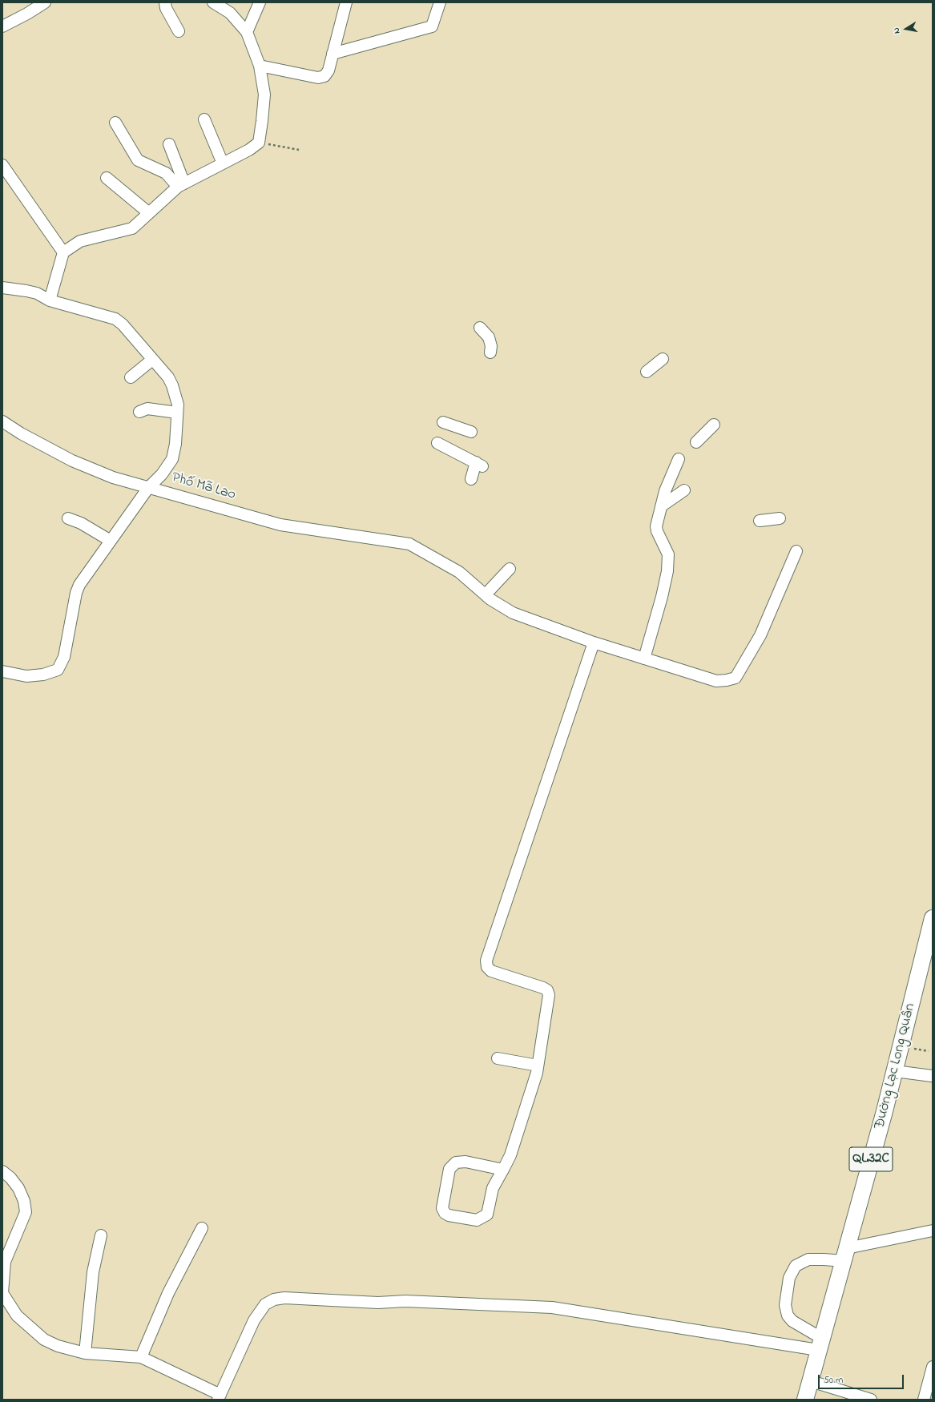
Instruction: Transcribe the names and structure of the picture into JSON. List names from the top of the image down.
{
  "streets": {
    "highway": ["Đường Lạc Long Quân", "QL.32C"],
    "street": ["Phố Mã Lao"]
  },
  "scale_bar": "50 m",
  "north": "left"
}
